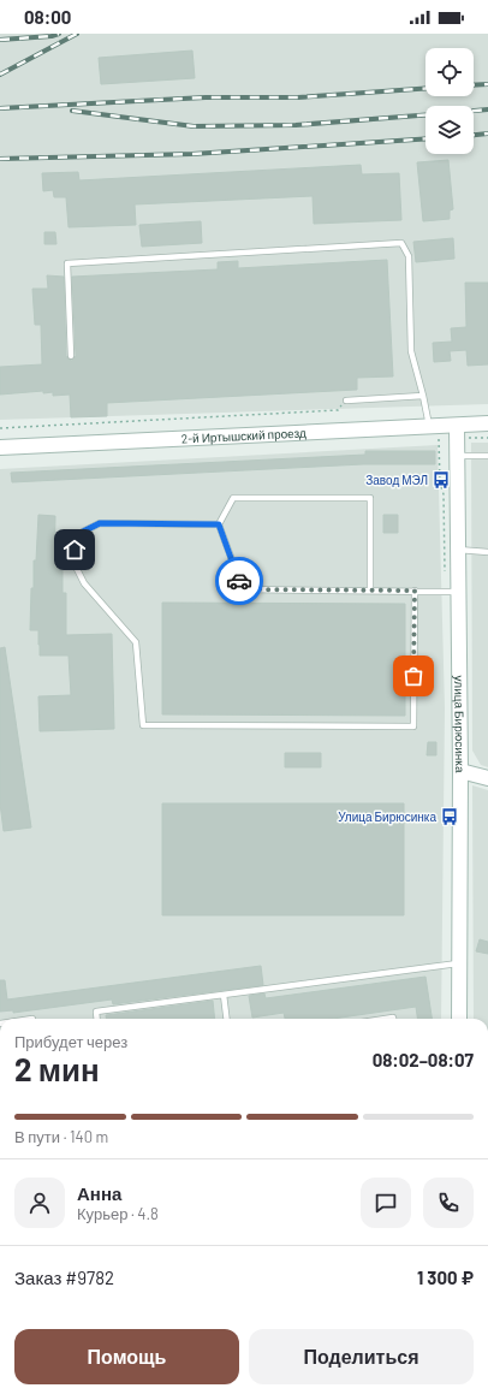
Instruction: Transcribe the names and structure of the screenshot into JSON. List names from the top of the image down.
{
  "streets": {
    "main road": ["2-й Иртышский проезд", "улица Бирюсинка"]
  },
  "crossings": [
    ["2-й Иртышский проезд", "улица Бирюсинка"]
  ],
  "places": {
    "bus stop": ["Завод МЭЛ", "Улица Бирюсинка"]
  },
  "page": {
    "status": "08:00",
    "heading": ["2 мин", "Прибудет через", "08:02–08:07"],
    "panel": [
      "Анна",
      "Курьер · 4.8",
      "Заказ #9782",
      "1 300 ₽"
    ],
    "bar": "В пути · 140 m",
    "buttons": ["Помощь", "Поделиться"]
  }
}
